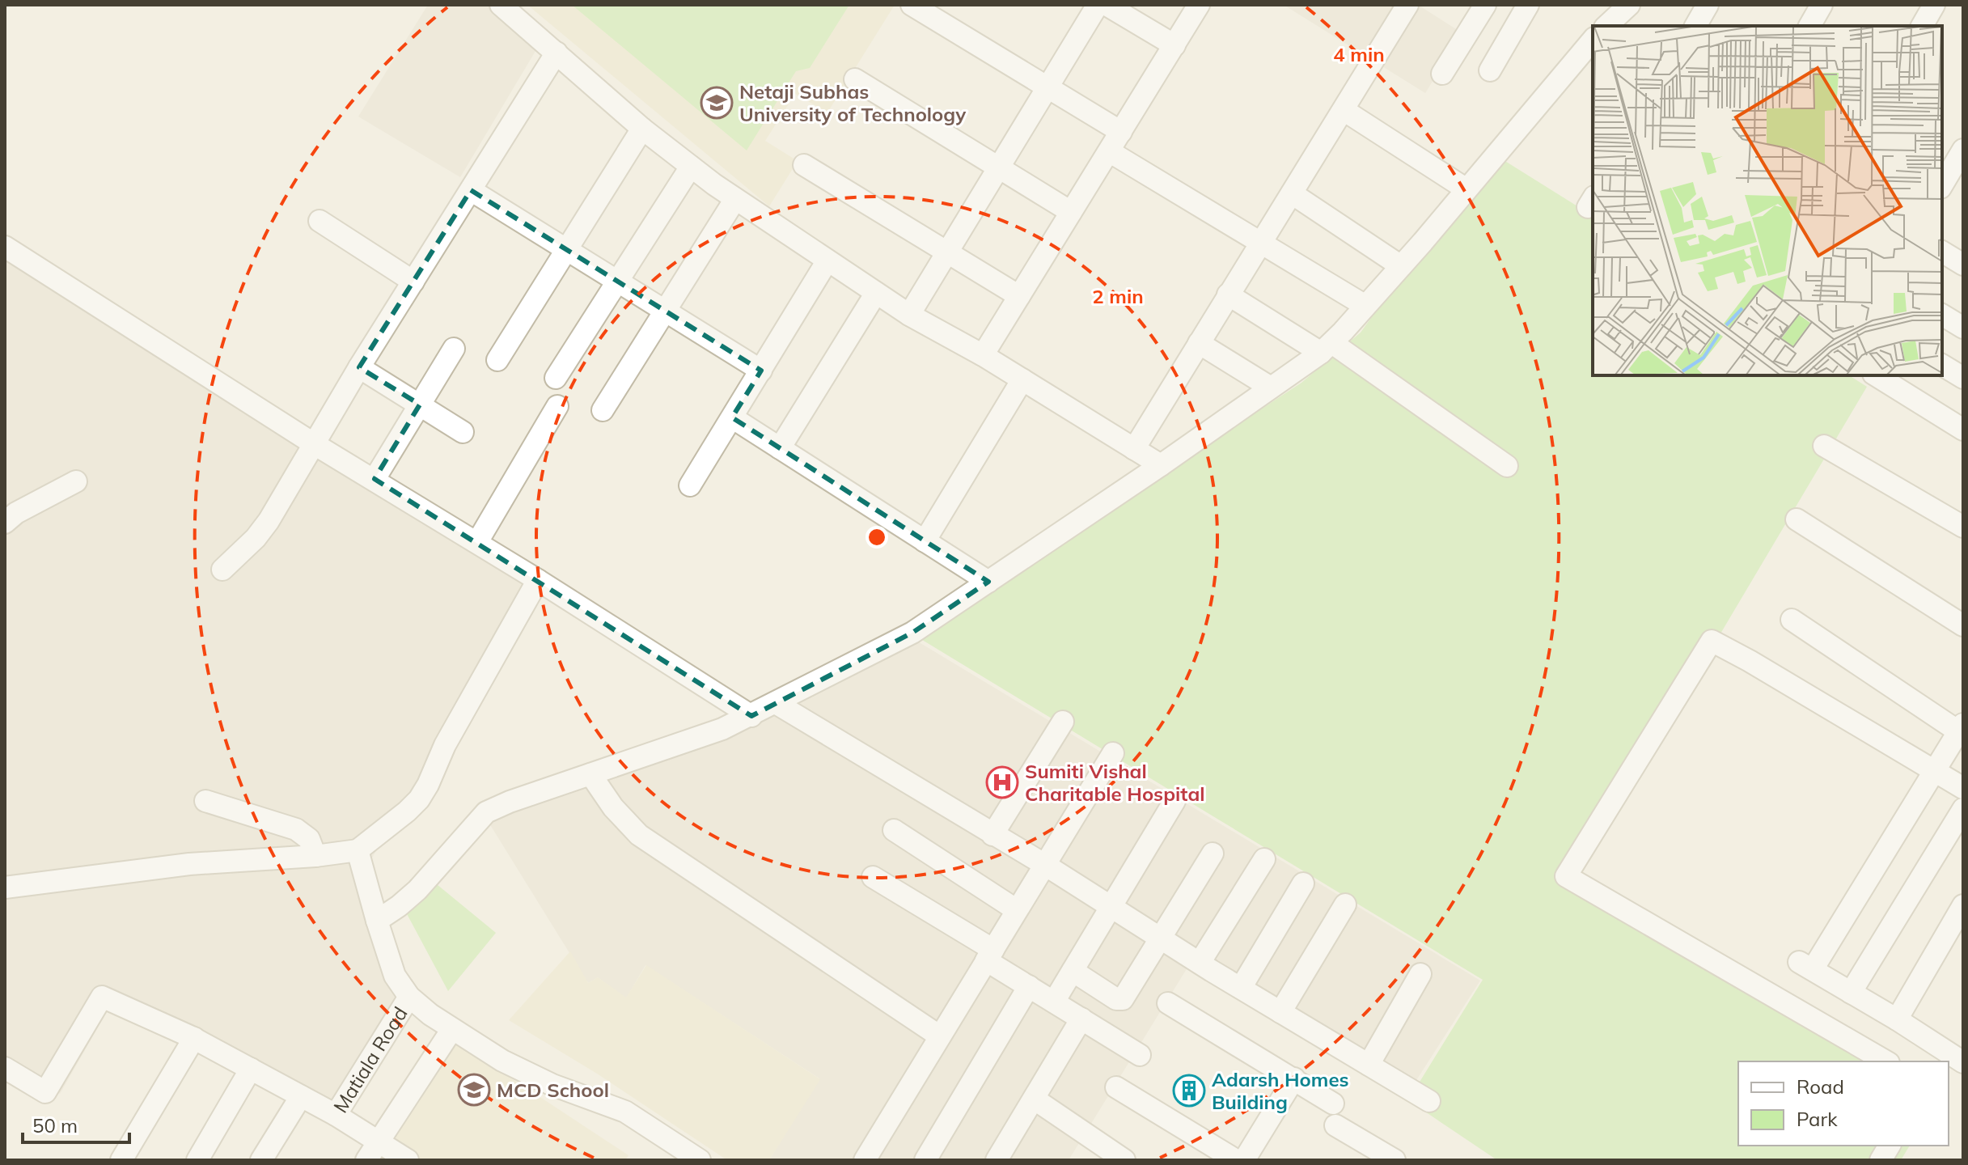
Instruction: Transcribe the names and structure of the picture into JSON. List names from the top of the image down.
{
  "streets": {
    "street": ["Matiala Road"]
  },
  "places": {
    "school or university": ["Netaji Subhas University of Technology", "MCD School"],
    "hospital": ["Sumiti Vishal Charitable Hospital"],
    "building": ["Adarsh Homes Building"]
  },
  "legend": ["Road", "Park"],
  "scale_bar": "50 m",
  "rings": ["4 min", "2 min"]
}
